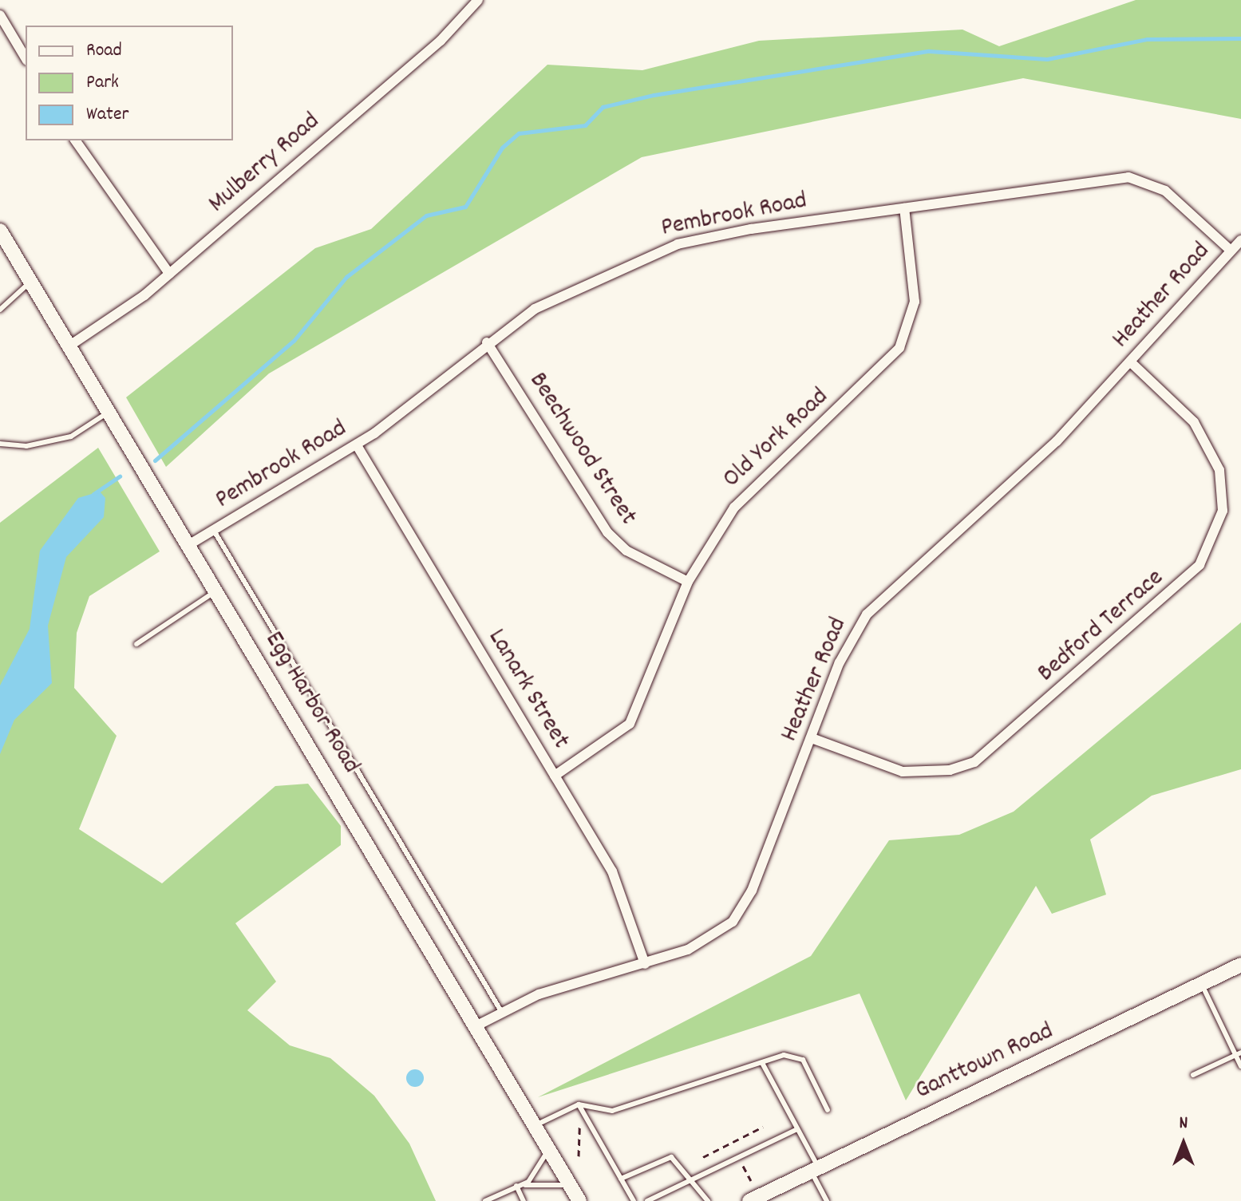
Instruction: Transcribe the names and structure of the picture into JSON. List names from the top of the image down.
{
  "streets": {
    "main road": ["Egg Harbor Road", "Ganttown Road"],
    "street": [
      "Mulberry Road",
      "Pembrook Road",
      "Heather Road",
      "Old York Road",
      "Beechwood Street",
      "Bedford Terrace",
      "Lanark Street"
    ]
  },
  "crossings": [
    ["Mulberry Road", "Egg Harbor Road"],
    ["Pembrook Road", "Heather Road"],
    ["Pembrook Road", "Old York Road"],
    ["Pembrook Road", "Beechwood Street"],
    ["Pembrook Road", "Lanark Street"],
    ["Pembrook Road", "Egg Harbor Road"],
    ["Heather Road", "Bedford Terrace"],
    ["Heather Road", "Lanark Street"],
    ["Heather Road", "Egg Harbor Road"],
    ["Old York Road", "Beechwood Street"],
    ["Old York Road", "Lanark Street"]
  ],
  "legend": ["Road", "Park", "Water"],
  "north": "top"
}
